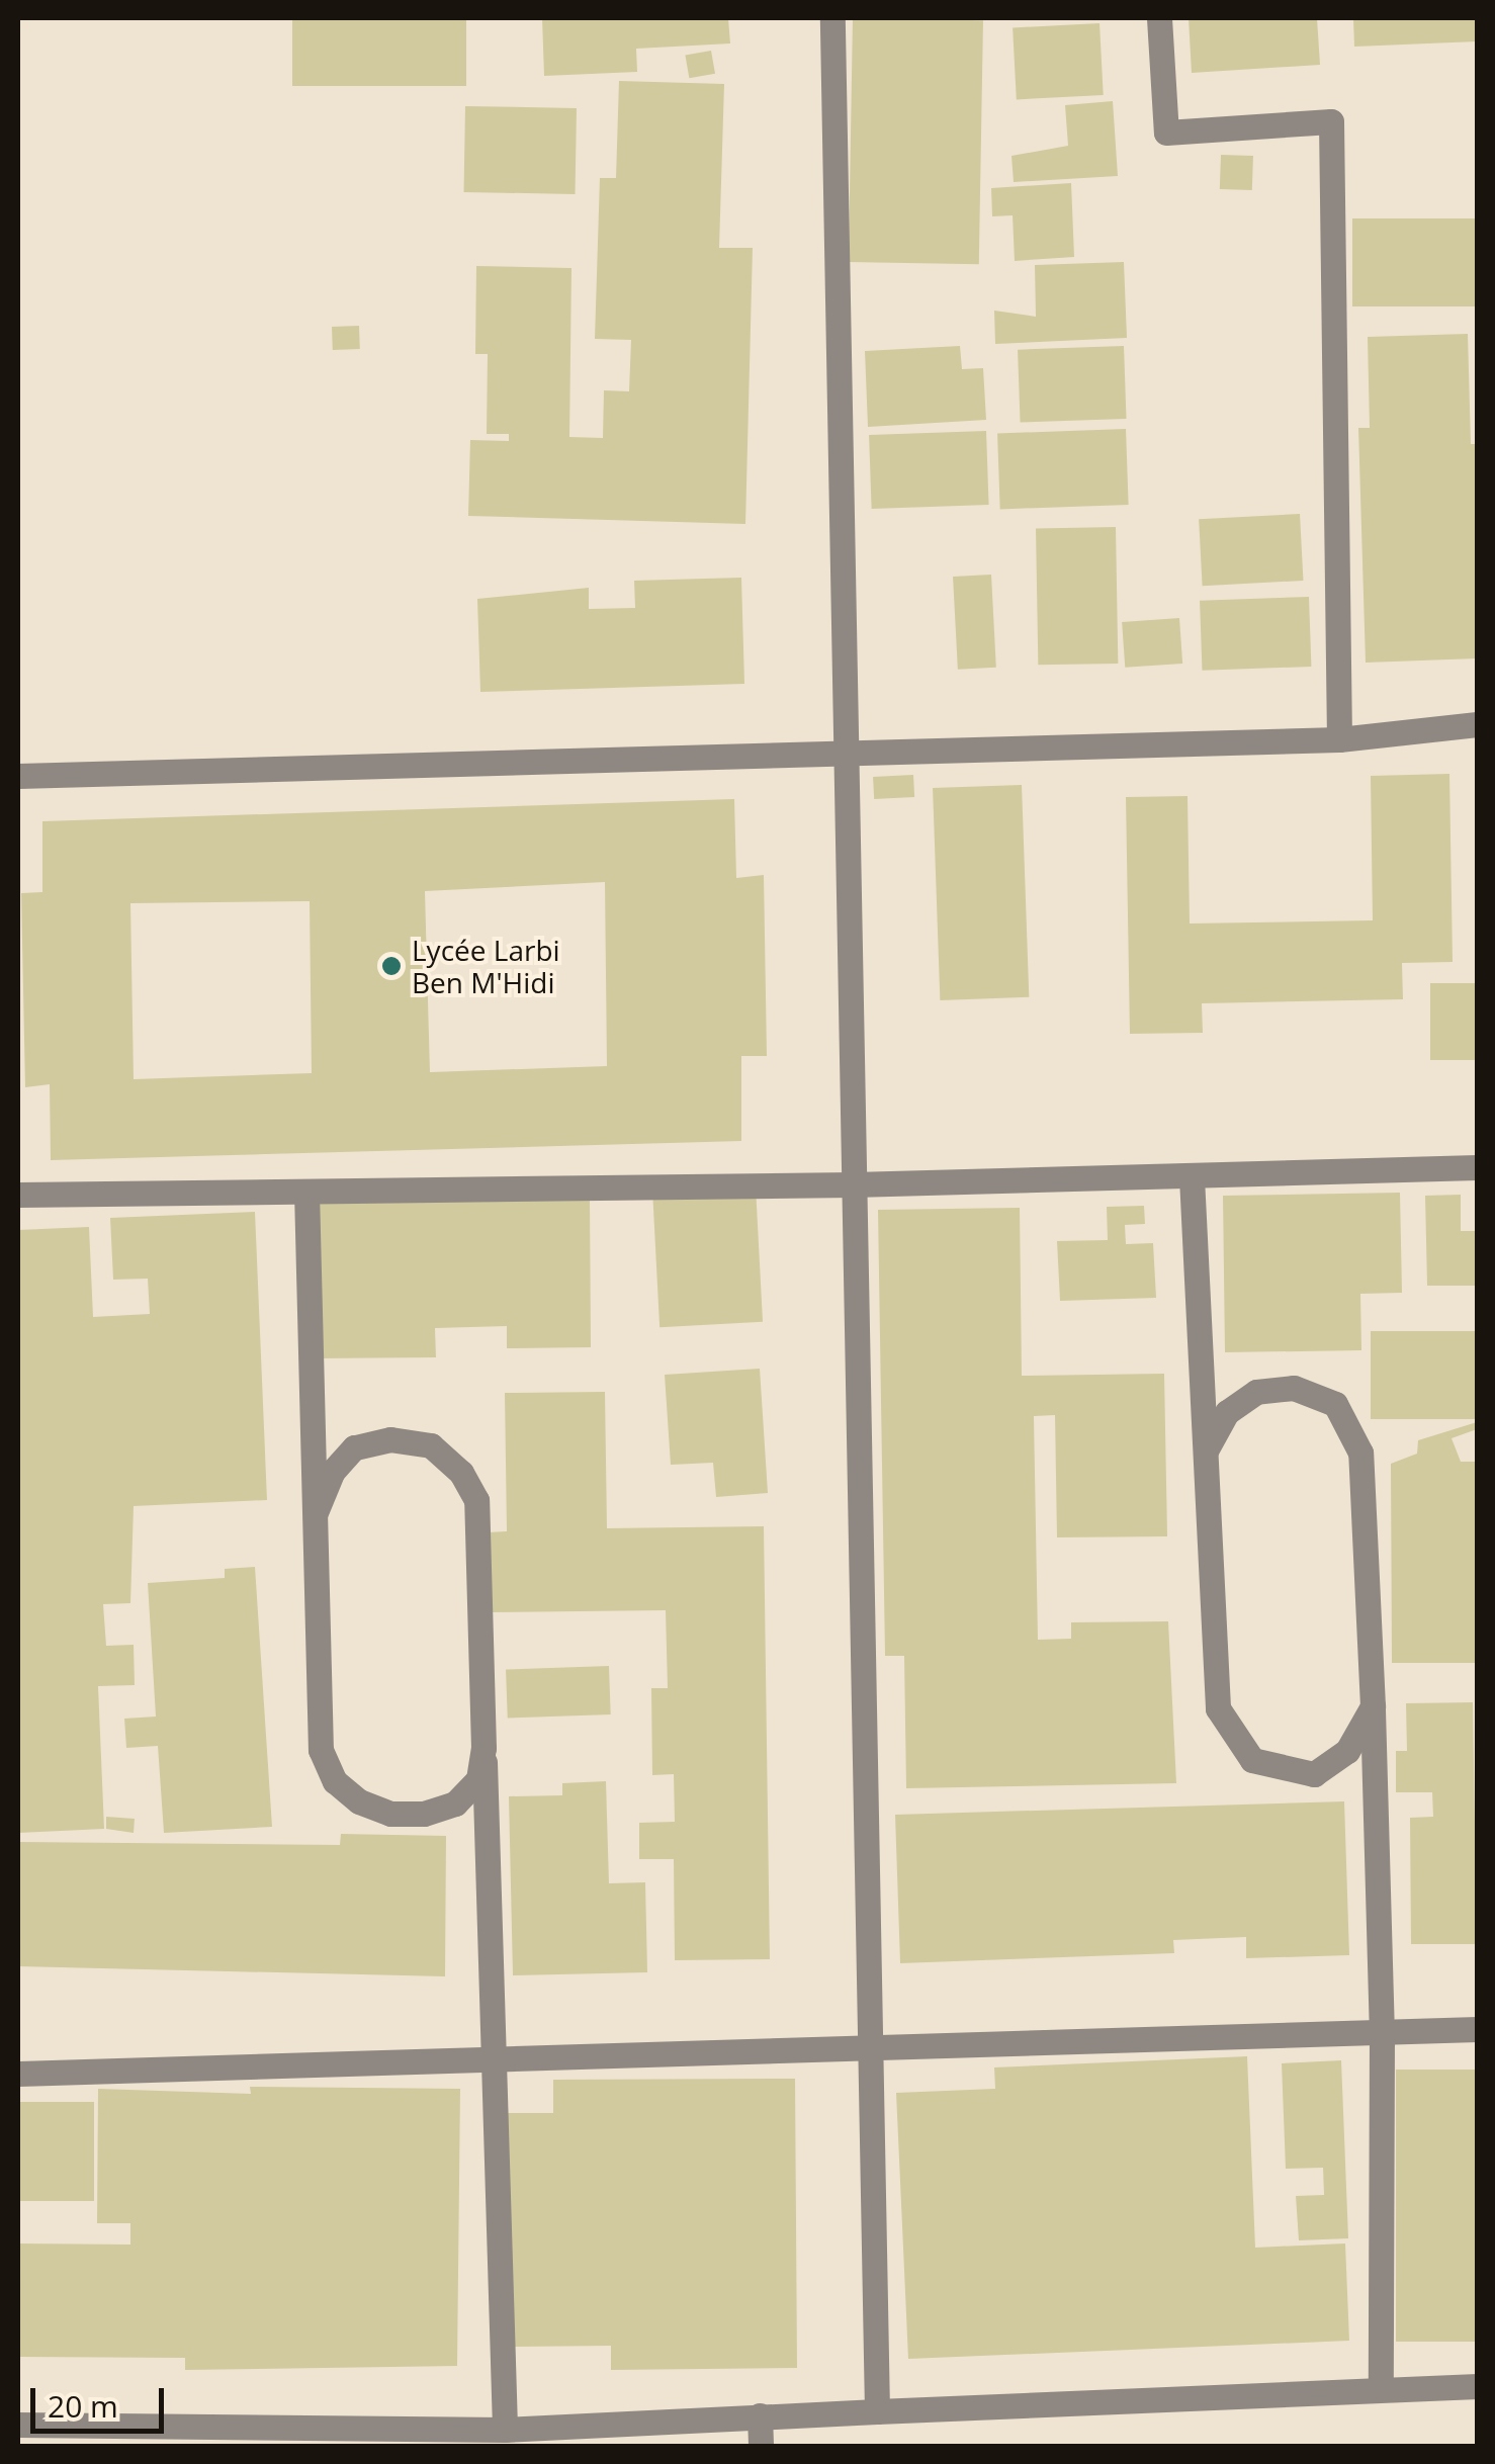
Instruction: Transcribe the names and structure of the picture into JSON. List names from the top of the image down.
{
  "places": ["Lycée Larbi Ben M'Hidi"],
  "scale_bar": "20 m"
}
